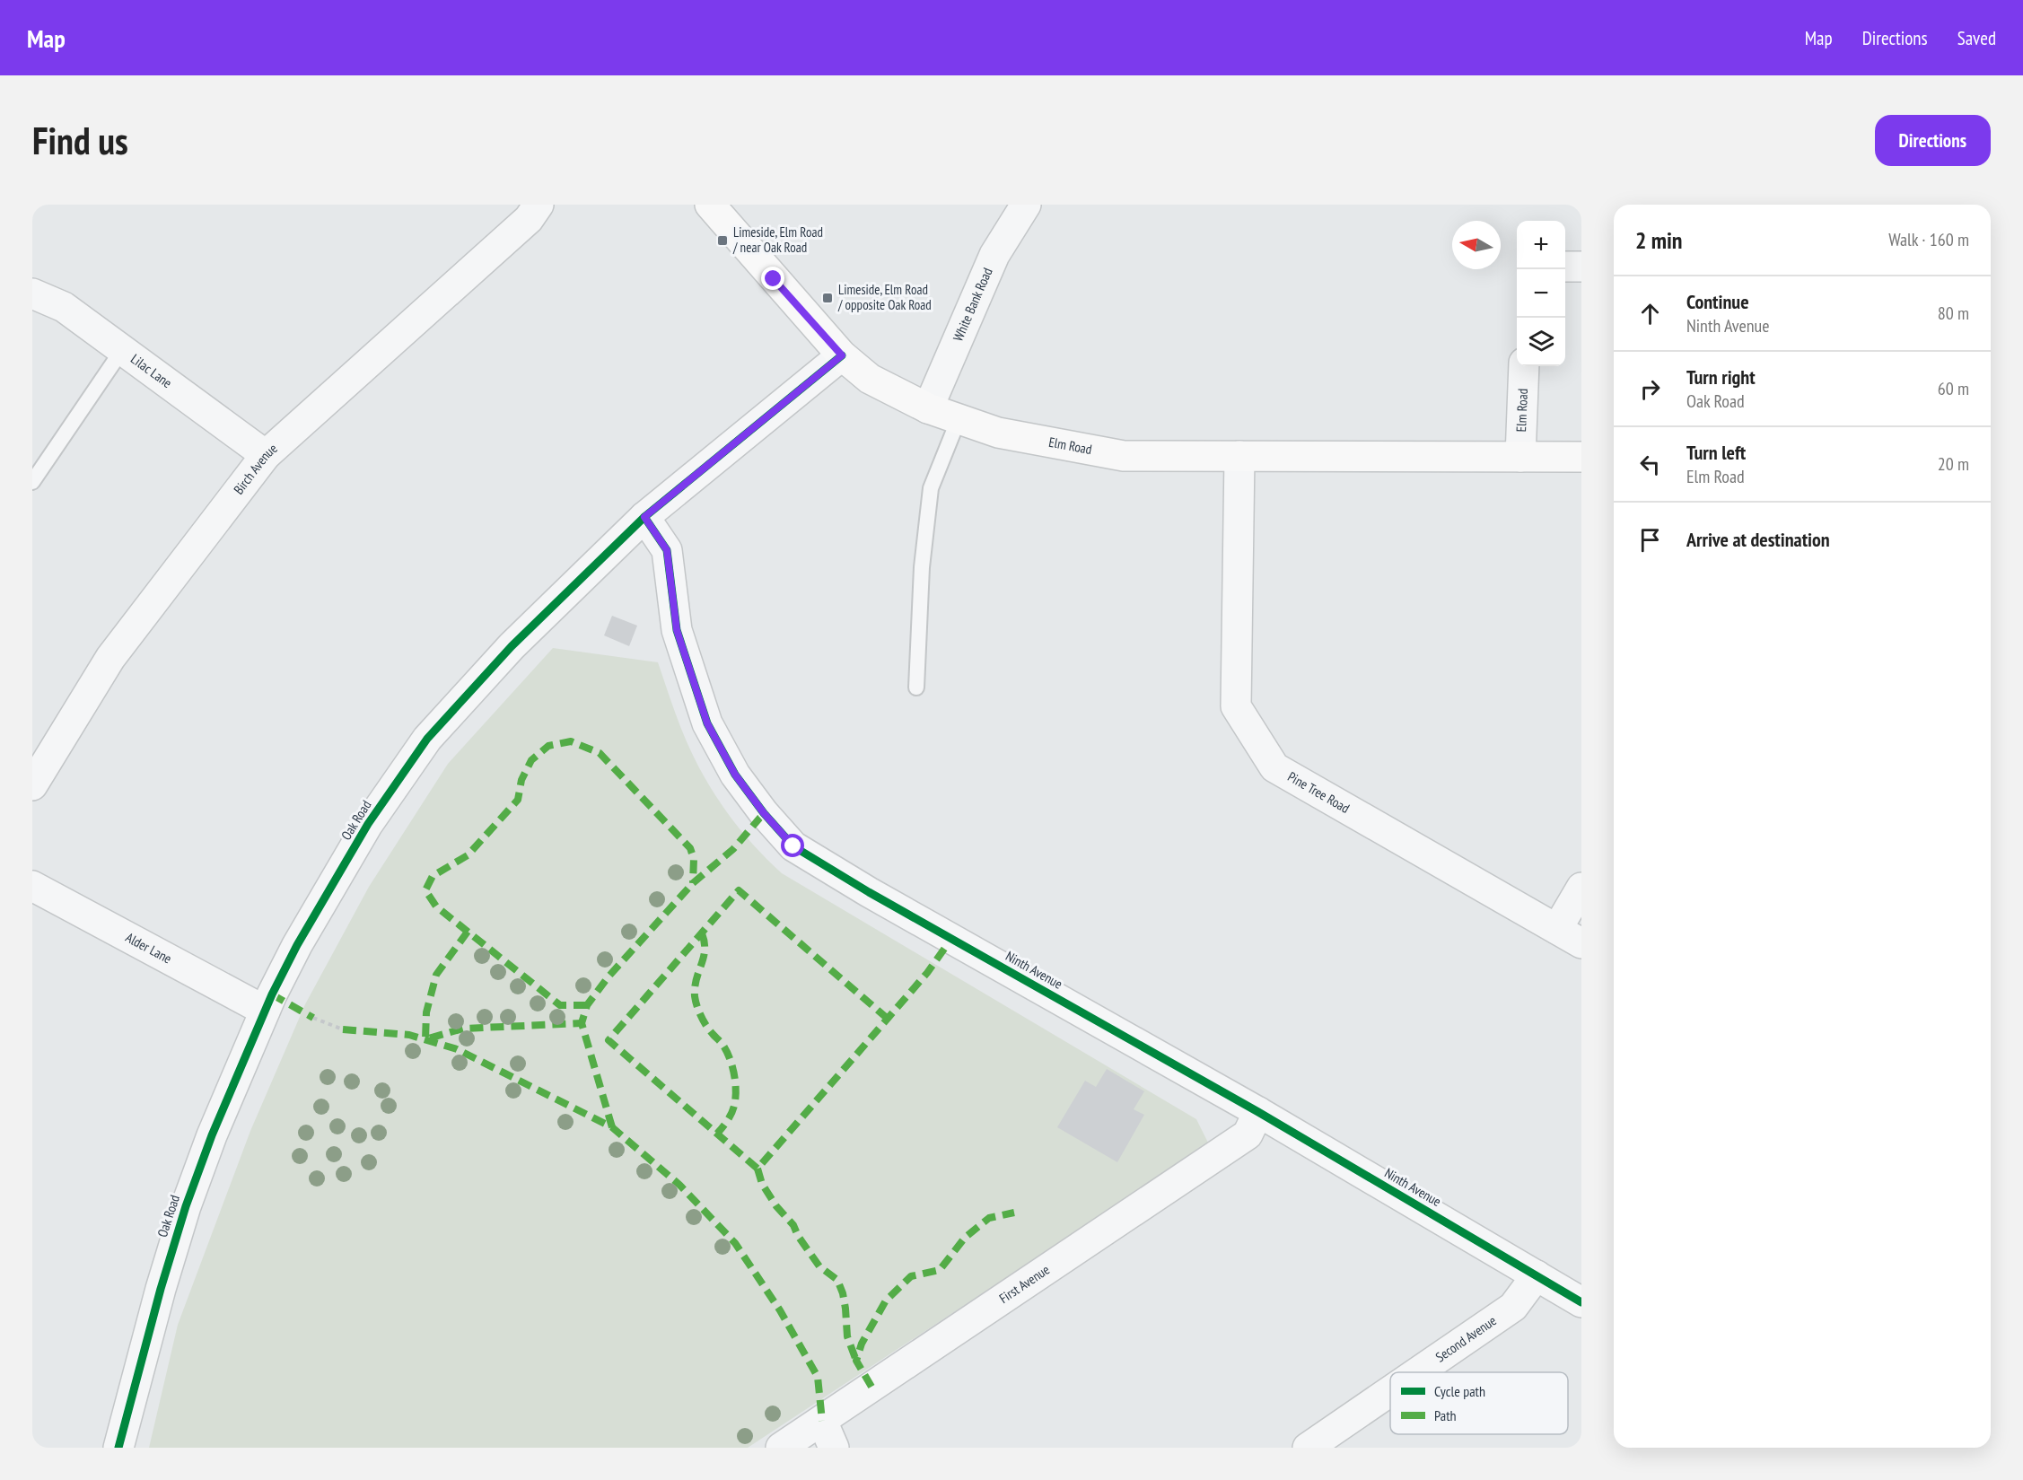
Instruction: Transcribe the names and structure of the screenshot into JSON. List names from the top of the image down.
{
  "streets": {
    "street": [
      "White Bank Road",
      "Lilac Lane",
      "Elm Road",
      "Birch Avenue",
      "Pine Tree Road",
      "Oak Road",
      "Alder Lane",
      "Ninth Avenue",
      "First Avenue",
      "Second Avenue"
    ]
  },
  "crossings": [
    ["White Bank Road", "Elm Road"],
    ["Lilac Lane", "Birch Avenue"],
    ["Elm Road", "Pine Tree Road"],
    ["Elm Road", "Oak Road"],
    ["Oak Road", "Alder Lane"],
    ["Oak Road", "Ninth Avenue"],
    ["Ninth Avenue", "First Avenue"],
    ["Ninth Avenue", "Second Avenue"]
  ],
  "places": {
    "transit": ["Limeside, Elm Road / near Oak Road", "Limeside, Elm Road / opposite Oak Road"]
  },
  "legend": ["Cycle path", "Path"],
  "north": "left",
  "page": {
    "header": "Map",
    "nav": ["Map", "Directions", "Saved"],
    "buttons": "Directions",
    "title": "Find us",
    "heading": ["2 min", "Walk · 160 m"],
    "map_buttons": ["+", "−"],
    "list": [
      ["Continue", "Ninth Avenue", "80 m"],
      ["Turn right", "Oak Road", "60 m"],
      ["Turn left", "Elm Road", "20 m"],
      "Arrive at destination"
    ]
  }
}
